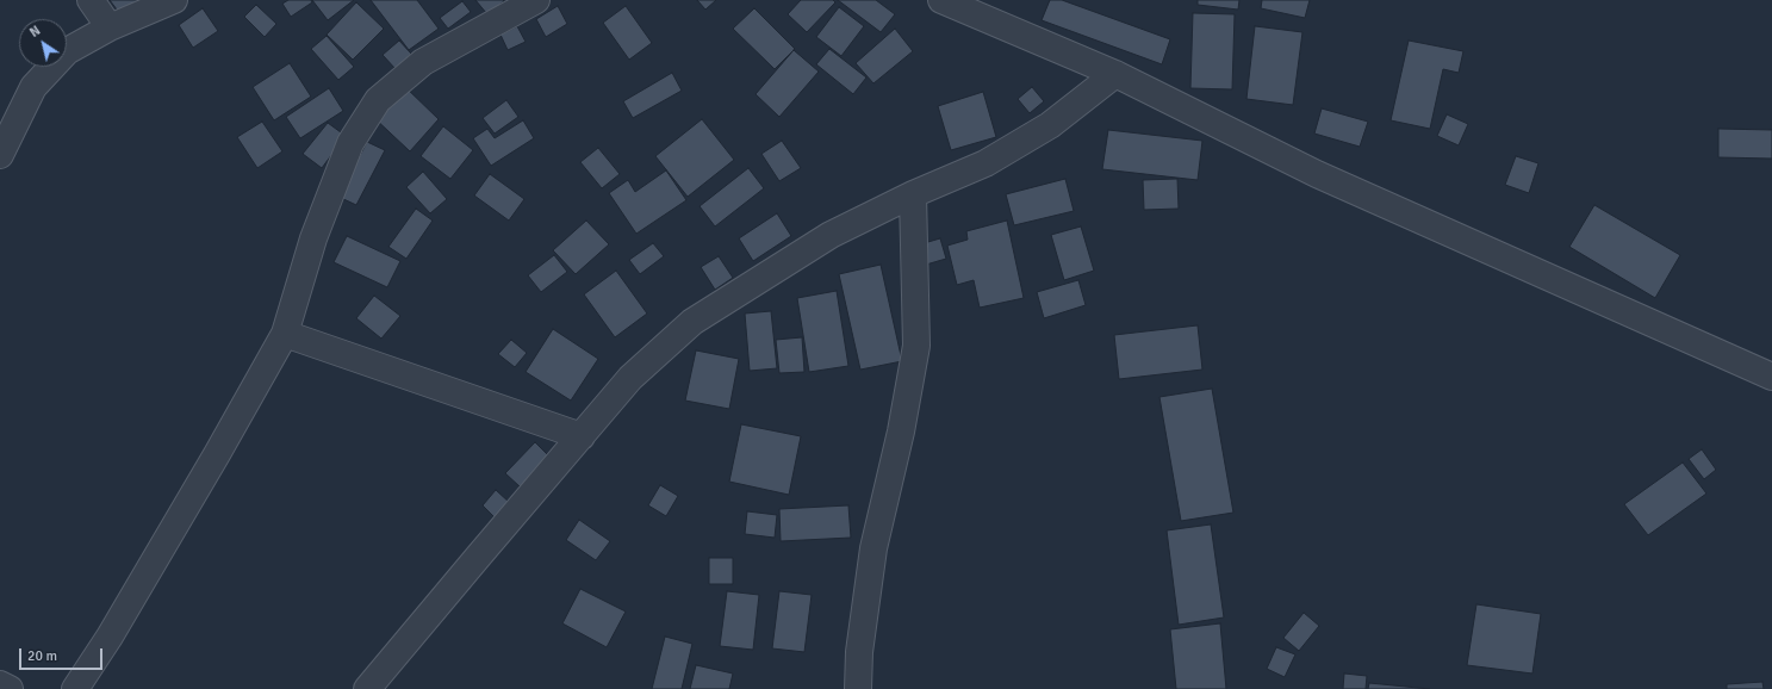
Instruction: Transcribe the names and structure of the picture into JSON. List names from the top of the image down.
{
  "scale_bar": "20 m",
  "north": "top left"
}
